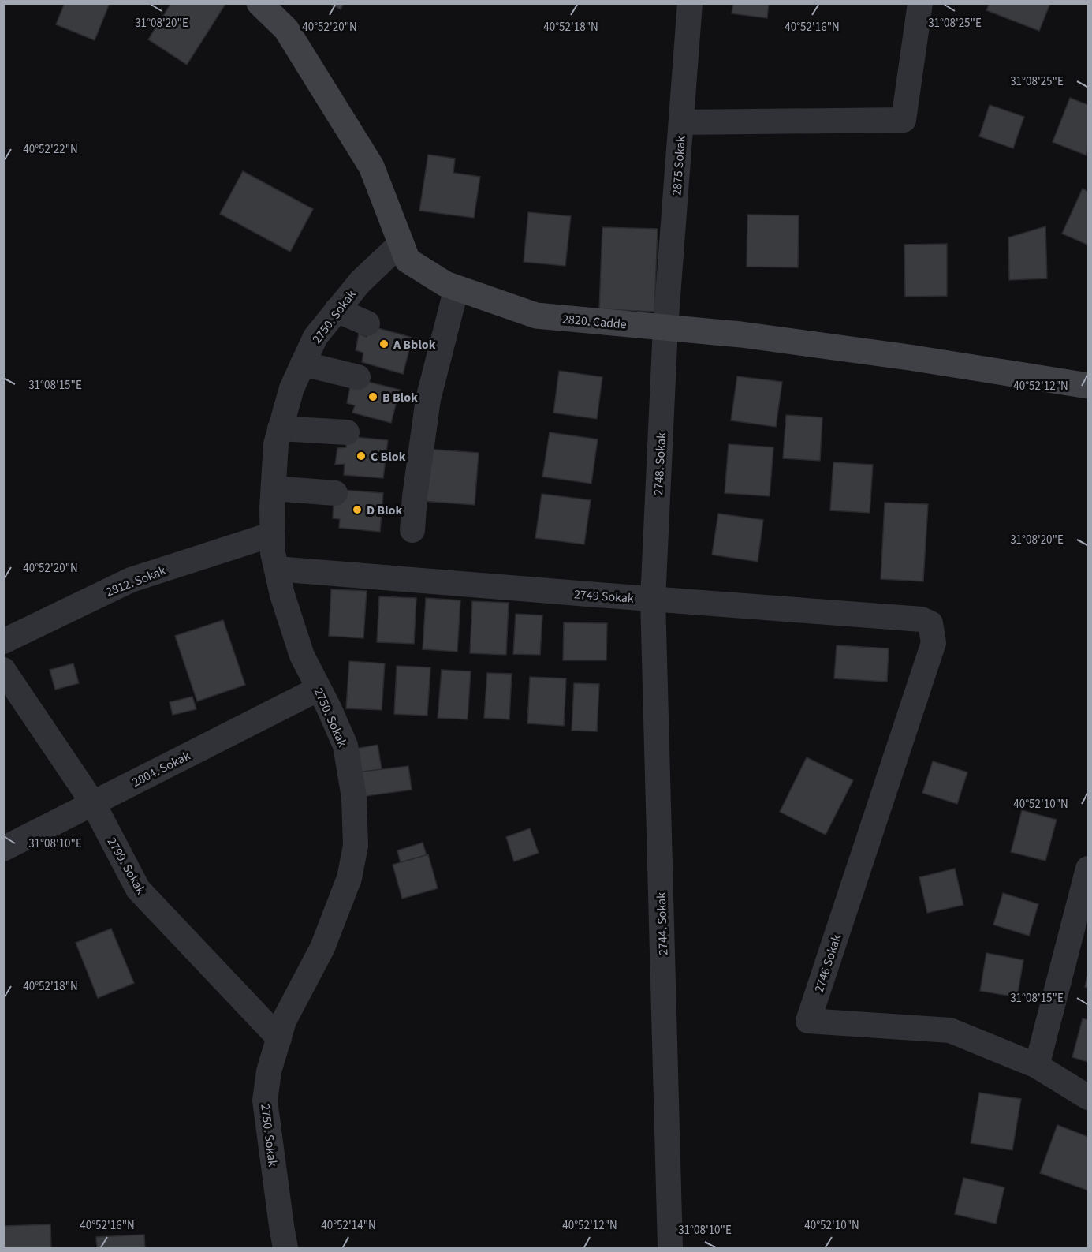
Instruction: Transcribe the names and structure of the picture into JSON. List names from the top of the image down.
{
  "streets": {
    "street": [
      "2875 Sokak",
      "2750. Sokak",
      "2820. Cadde",
      "2748. Sokak",
      "2812. Sokak",
      "2749 Sokak",
      "2804. Sokak",
      "2799. Sokak",
      "2744. Sokak",
      "2746 Sokak"
    ]
  },
  "crossings": [
    ["2875 Sokak", "2820. Cadde"],
    ["2875 Sokak", "2748. Sokak"],
    ["2750. Sokak", "2820. Cadde"],
    ["2750. Sokak", "2812. Sokak"],
    ["2750. Sokak", "2749 Sokak"],
    ["2750. Sokak", "2804. Sokak"],
    ["2750. Sokak", "2799. Sokak"],
    ["2820. Cadde", "2748. Sokak"],
    ["2748. Sokak", "2749 Sokak"],
    ["2748. Sokak", "2744. Sokak"],
    ["2749 Sokak", "2744. Sokak"],
    ["2749 Sokak", "2746 Sokak"],
    ["2804. Sokak", "2799. Sokak"]
  ],
  "places": [
    "A Bblok",
    "B Blok",
    "C Blok",
    "D Blok"
  ],
  "coordinates": [
    "31°08'20\"E",
    "31°08'25\"E",
    "40°52'18\"N",
    "40°52'16\"N",
    "40°52'20\"N",
    "40°52'22\"N",
    "31°08'15\"E",
    "40°52'12\"N",
    "40°52'10\"N",
    "31°08'10\"E",
    "40°52'14\"N"
  ]
}
